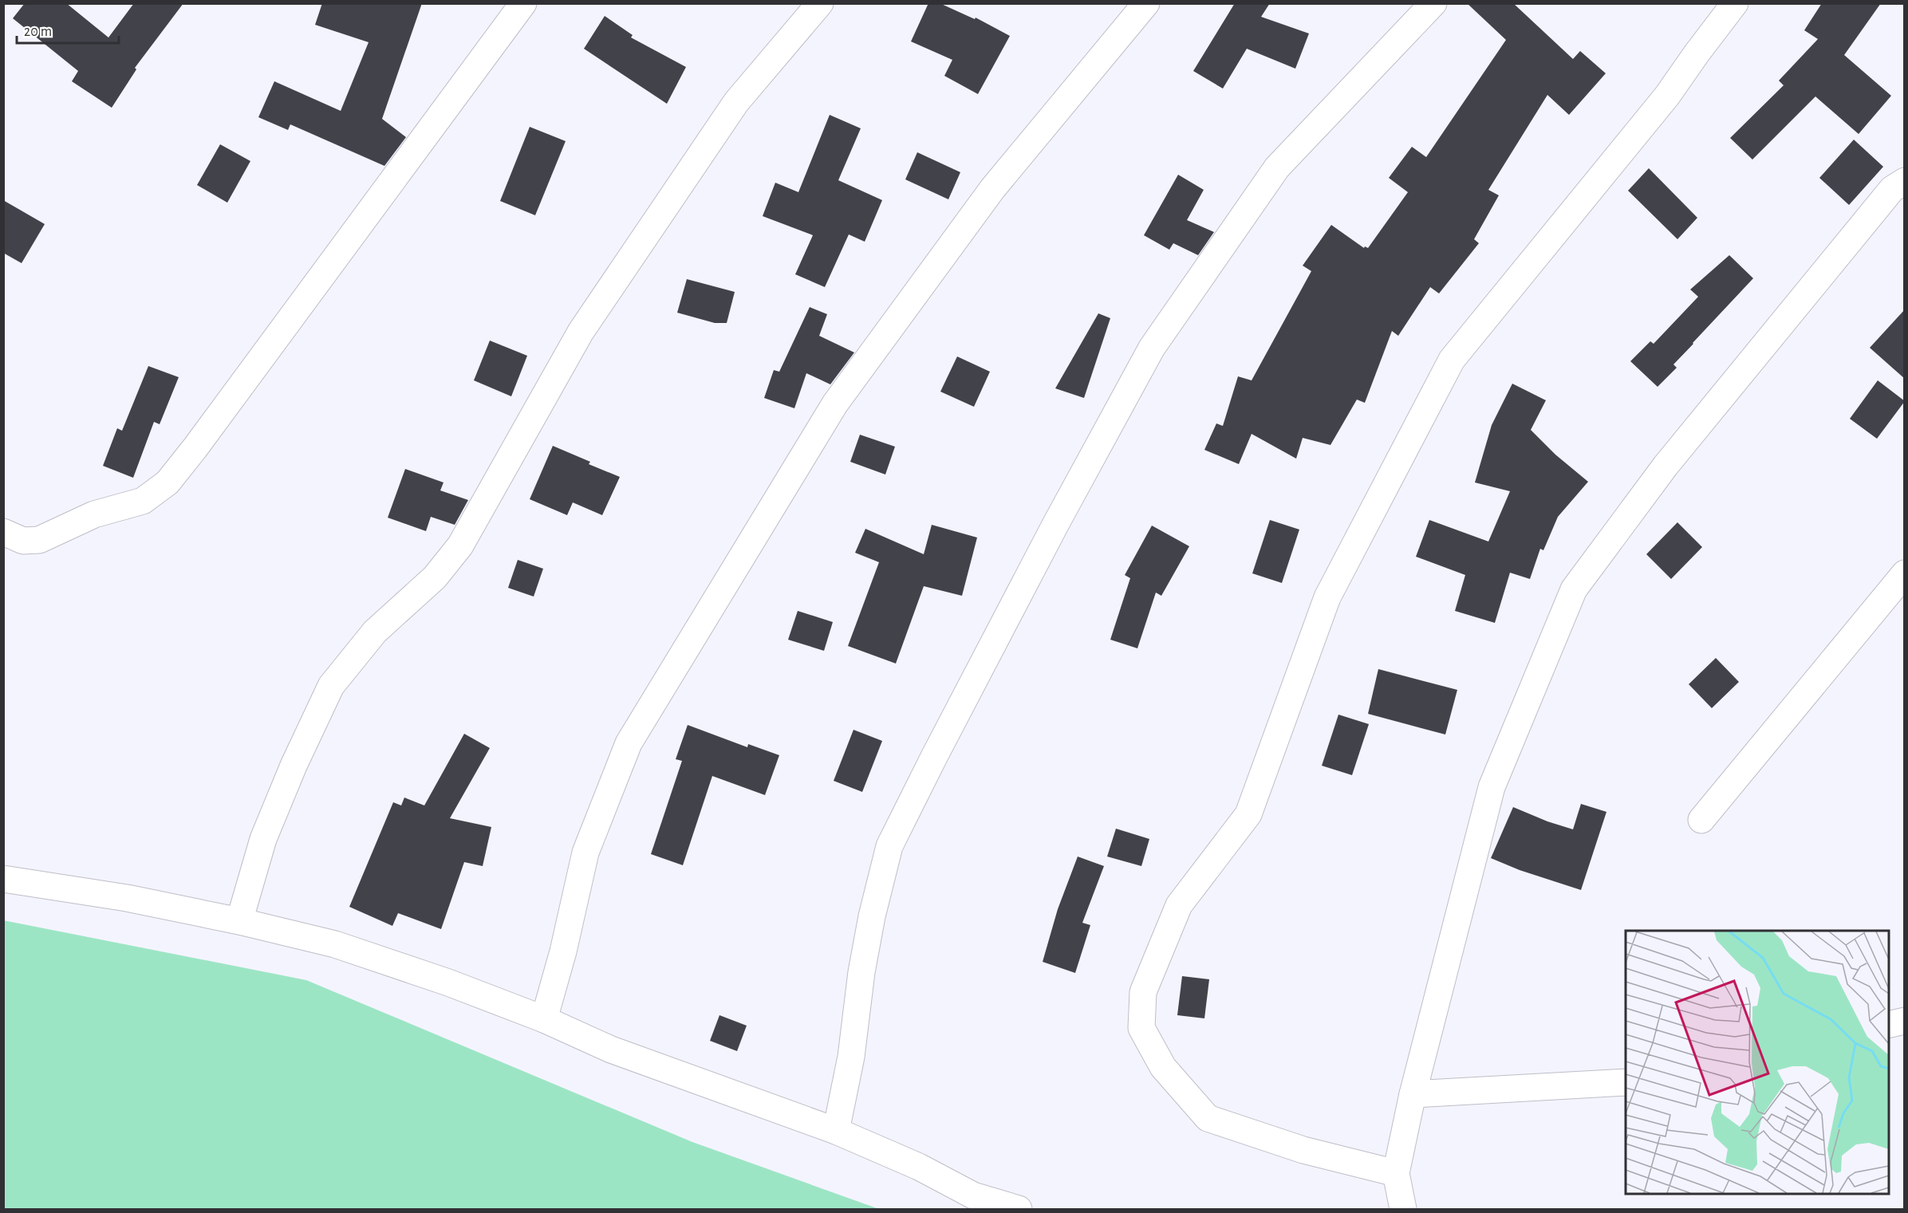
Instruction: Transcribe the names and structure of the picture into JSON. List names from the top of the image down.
{
  "scale_bar": "20 m"
}
